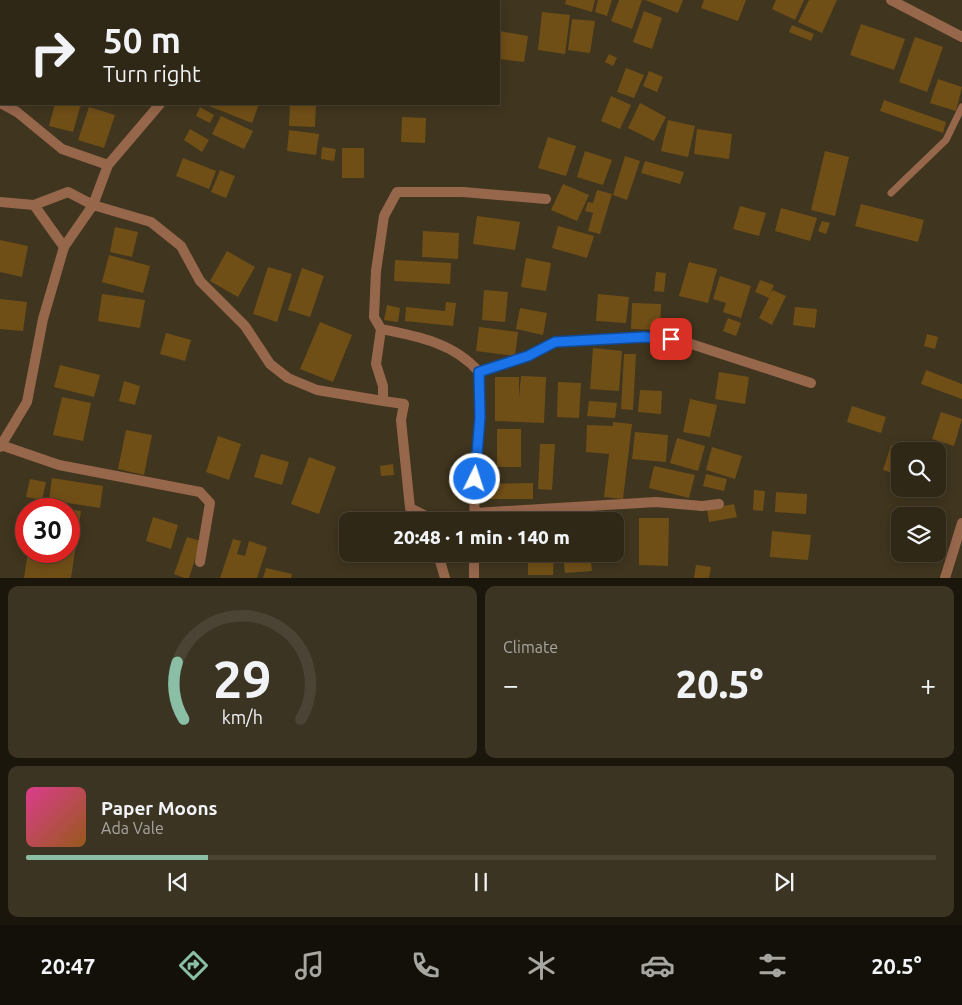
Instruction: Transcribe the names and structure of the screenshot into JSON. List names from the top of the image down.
{
  "page": {
    "turn": ["50 m", "Turn right"],
    "limit": "30",
    "trip": "20:48 · 1 min · 140 m",
    "tile": "Climate",
    "heat": ["−", "20.5°", "+"],
    "song": ["Paper Moons", "Ada Vale"],
    "tabs": ["20:47", "20.5°"],
    "gauge": ["29", "km/h"]
  }
}
